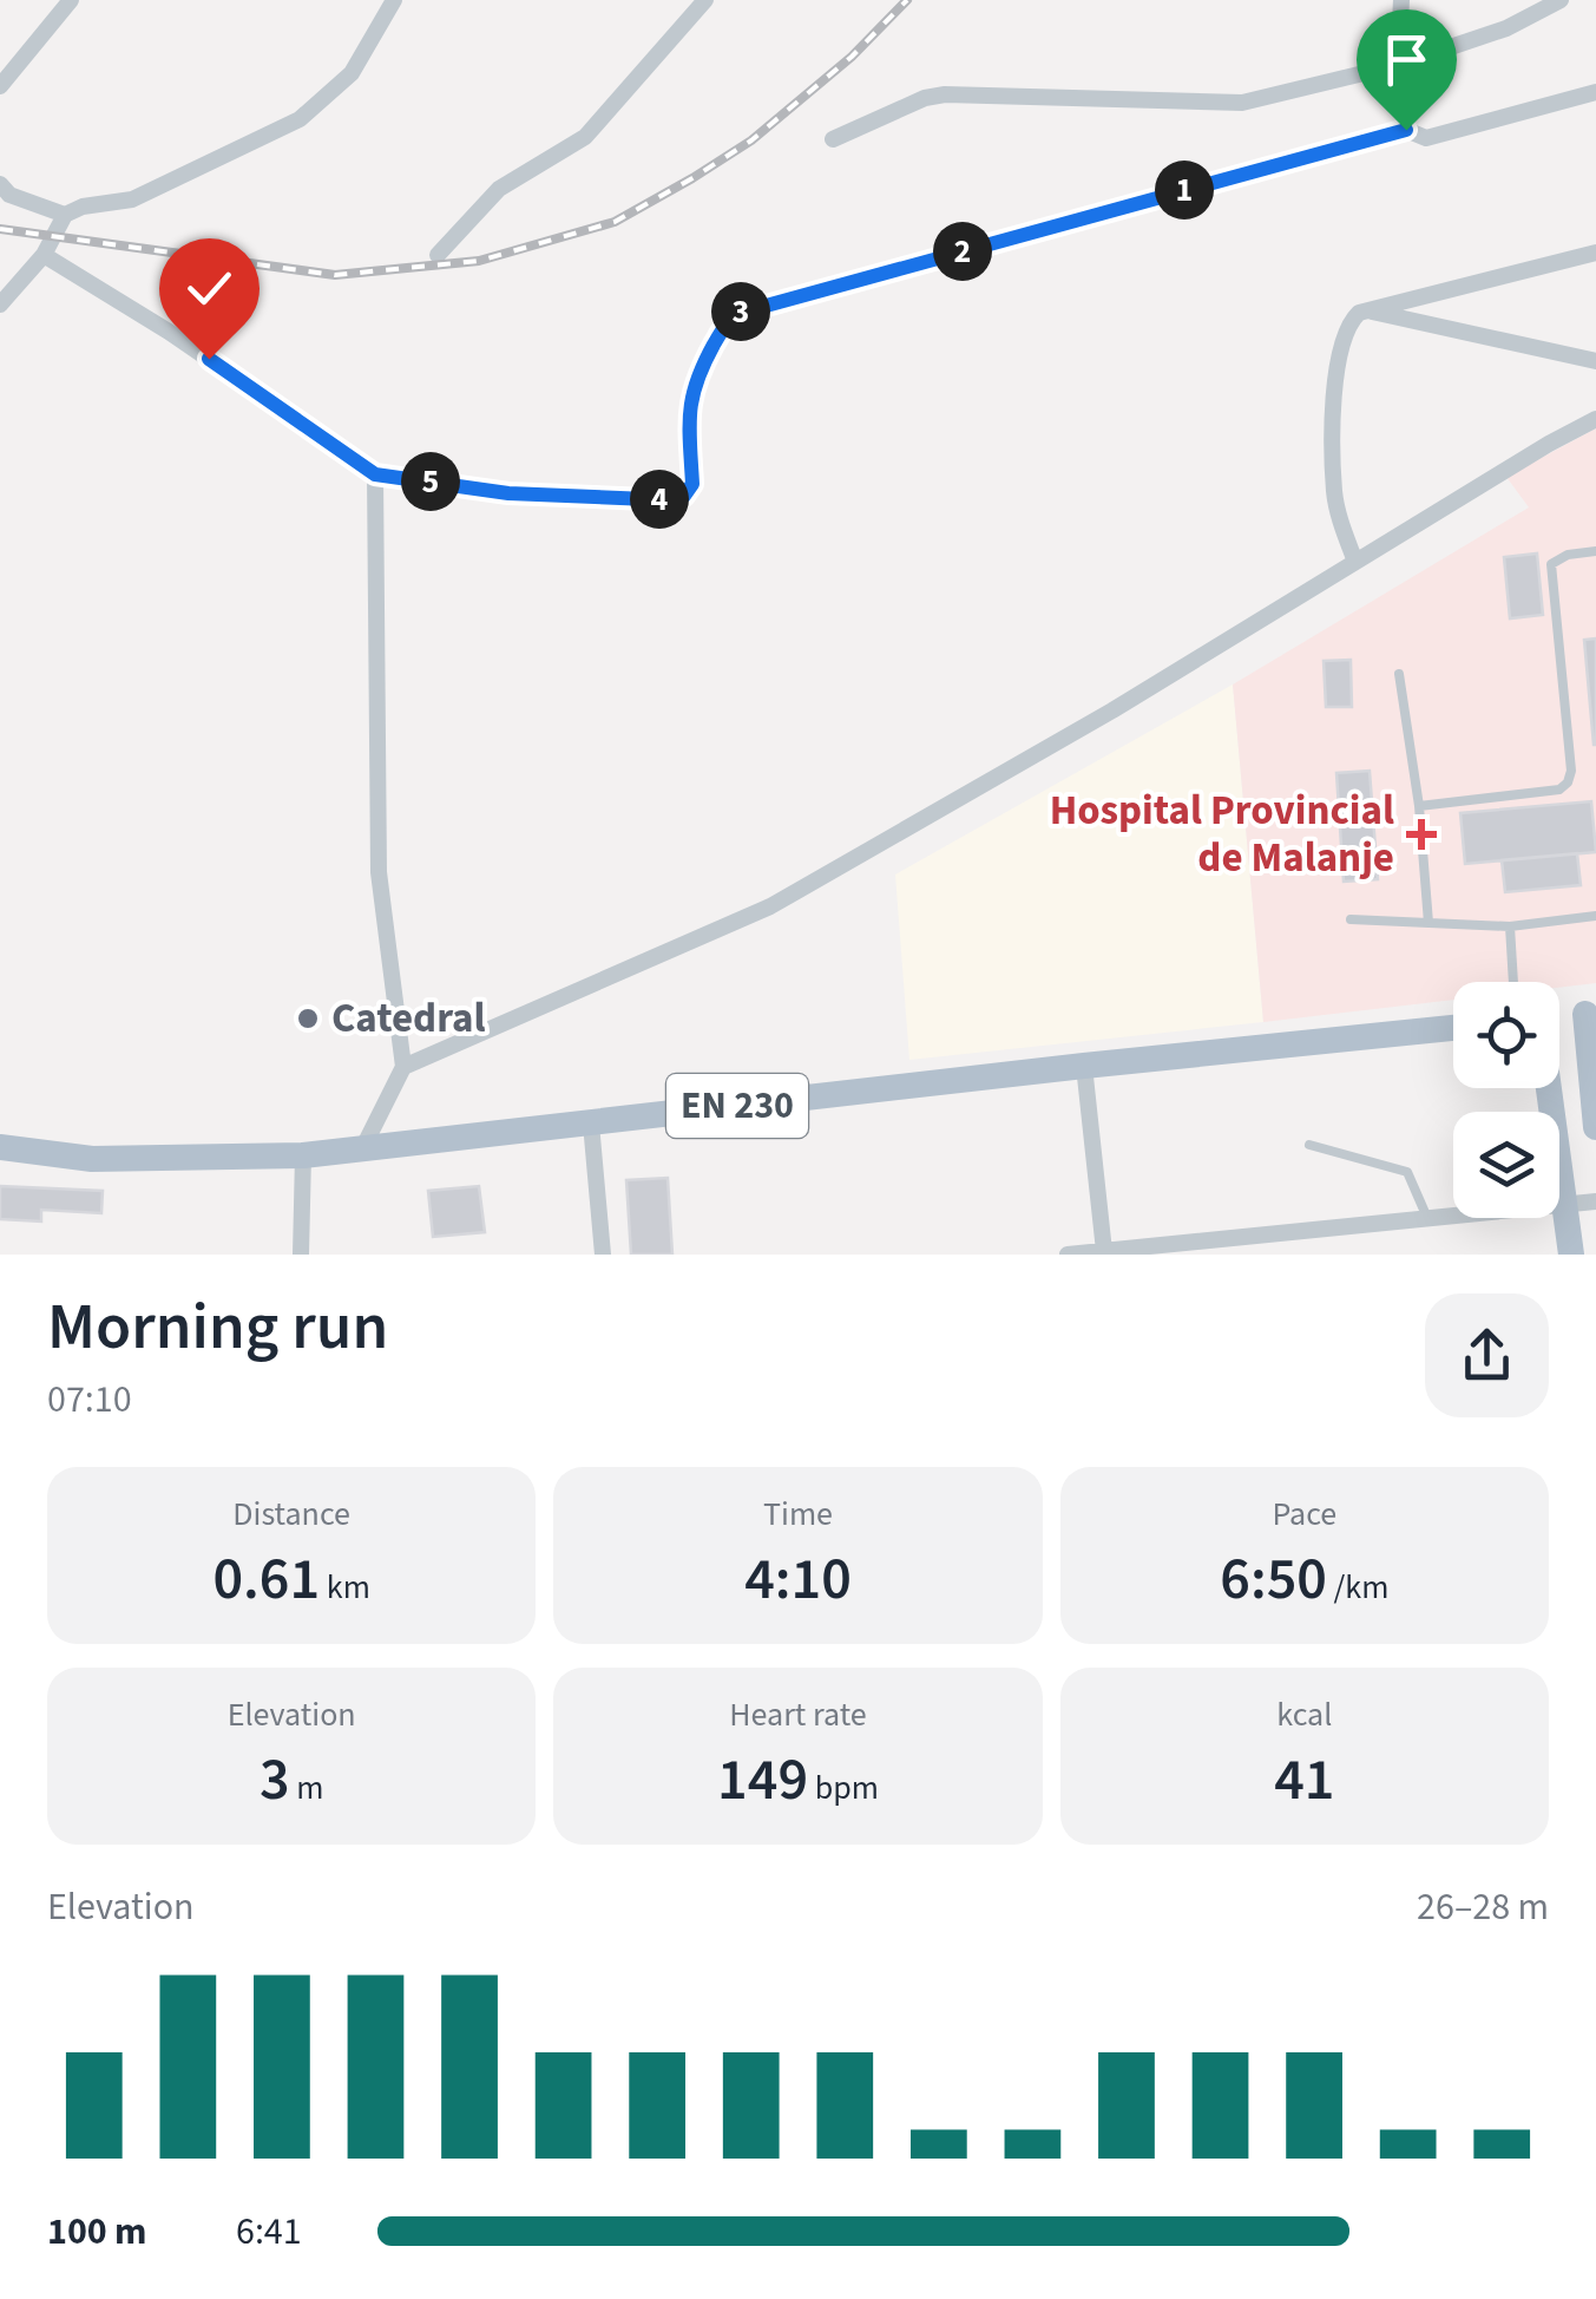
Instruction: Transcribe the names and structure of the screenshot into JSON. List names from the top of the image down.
{
  "streets": {
    "main road": ["EN 230"]
  },
  "places": {
    "health": ["Hospital Provincial de Malanje"],
    "other": ["Catedral"]
  },
  "page": {
    "pins": [
      "1",
      "2",
      "3",
      "5",
      "4"
    ],
    "heading": ["Morning run", "07:10"],
    "stats": [
      ["Distance", "0.61 km"],
      ["Time", "4:10"],
      ["Pace", "6:50 /km"],
      ["Elevation", "3 m"],
      ["Heart rate", "149 bpm"],
      ["kcal", "41"]
    ],
    "chart": ["Elevation", "26–28 m"],
    "list": [
      {
        "name": "100 m",
        "note": "6:41"
      }
    ]
  }
}
